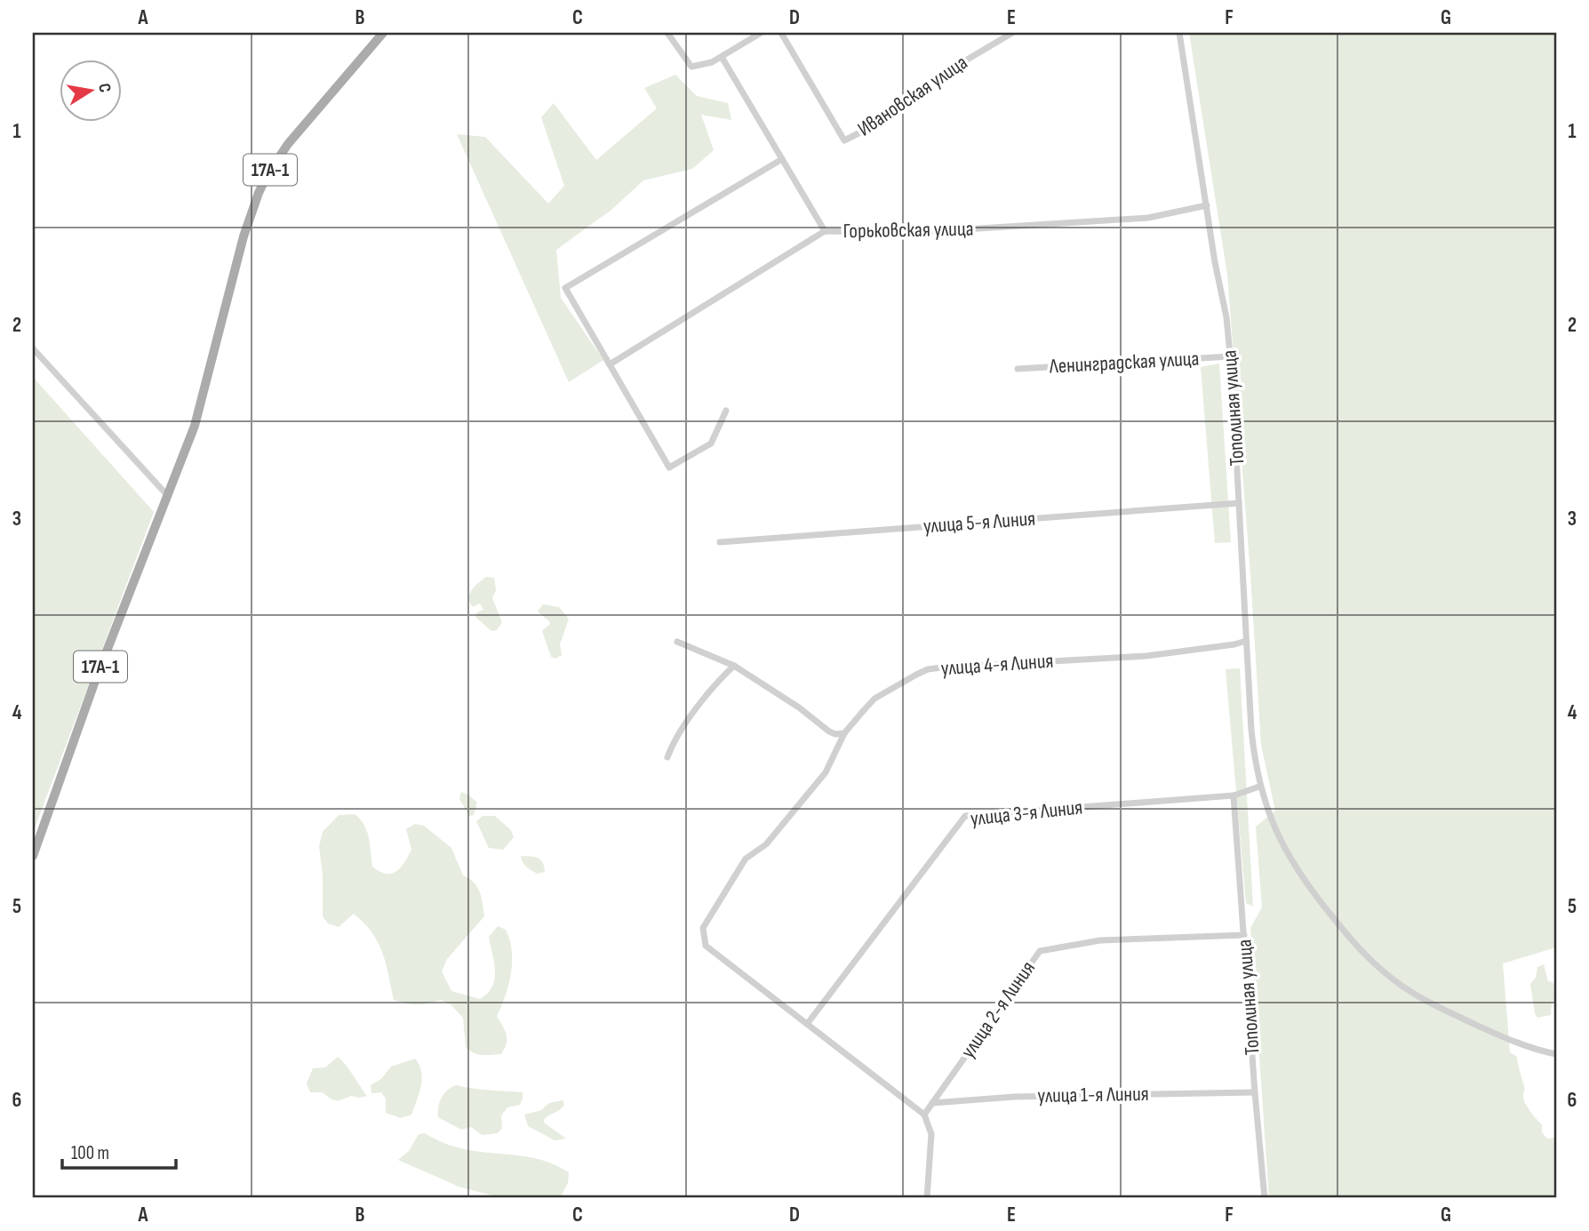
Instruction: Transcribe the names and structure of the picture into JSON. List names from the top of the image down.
{
  "streets": {
    "main road": ["17А-1"],
    "street": [
      "Ивановская улица",
      "Горьковская улица",
      "Ленинградская улица",
      "Тополиная улица",
      "улица 5-я Линия",
      "улица 4-я Линия",
      "улица 3-я Линия",
      "улица 2-я Линия",
      "улица 1-я Линия"
    ]
  },
  "crossings": [
    ["Горьковская улица", "Тополиная улица"],
    ["Ленинградская улица", "Тополиная улица"],
    ["Тополиная улица", "улица 5-я Линия"],
    ["Тополиная улица", "улица 4-я Линия"],
    ["Тополиная улица", "улица 3-я Линия"],
    ["Тополиная улица", "улица 2-я Линия"],
    ["Тополиная улица", "улица 1-я Линия"],
    ["улица 4-я Линия", "улица 3-я Линия"],
    ["улица 2-я Линия", "улица 1-я Линия"]
  ],
  "scale_bar": "100 m",
  "north": "right",
  "grid": {
    "columns": [
      "A",
      "B",
      "C",
      "D",
      "E",
      "F",
      "G"
    ],
    "rows": [
      "1",
      "2",
      "3",
      "4",
      "5",
      "6"
    ]
  }
}
